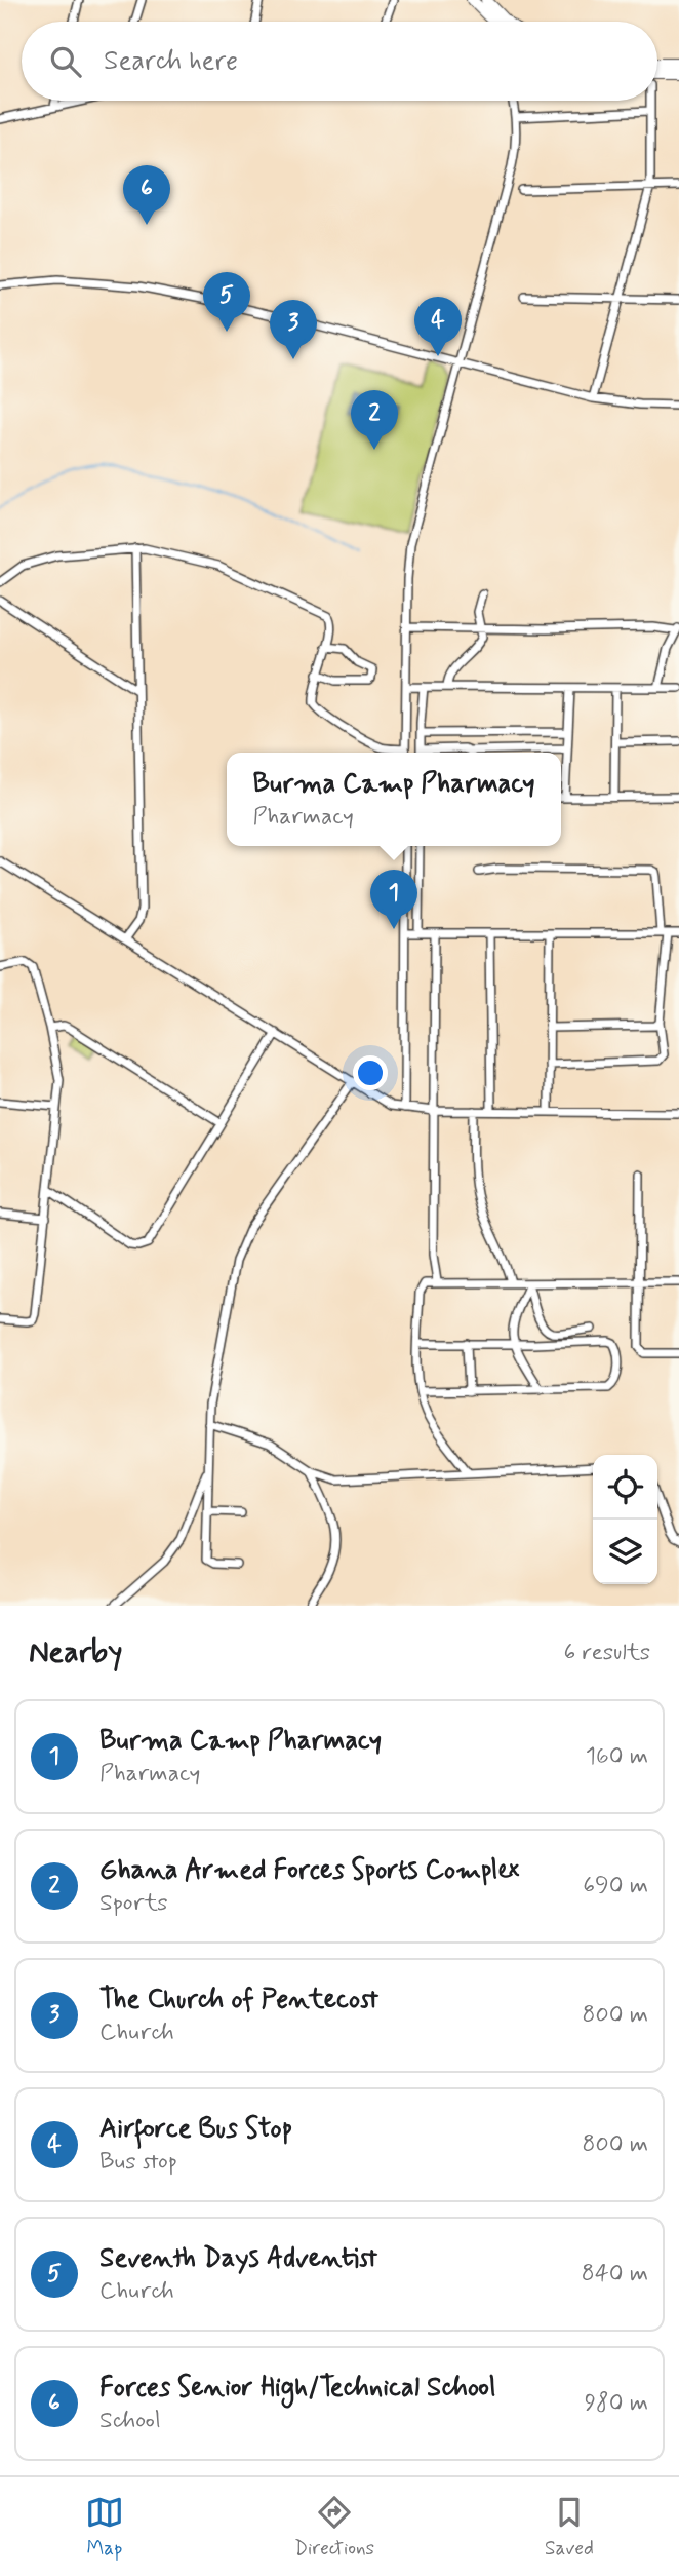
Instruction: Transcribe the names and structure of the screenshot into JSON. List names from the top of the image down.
{
  "page": {
    "search": "Search here",
    "pins": [
      "6",
      "5",
      "4",
      "3",
      "2",
      "1"
    ],
    "popup": ["Burma Camp Pharmacy", "Pharmacy"],
    "heading": ["Nearby", "6 results"],
    "list": [
      {
        "mark": "1",
        "name": "Burma Camp Pharmacy",
        "note": "Pharmacy",
        "value": "160 m"
      },
      {
        "mark": "2",
        "name": "Ghana Armed Forces Sports Complex",
        "note": "Sports",
        "value": "690 m"
      },
      {
        "mark": "3",
        "name": "The Church of Pentecost",
        "note": "Church",
        "value": "800 m"
      },
      {
        "mark": "4",
        "name": "Airforce Bus Stop",
        "note": "Bus stop",
        "value": "800 m"
      },
      {
        "mark": "5",
        "name": "Seventh Days Adventist",
        "note": "Church",
        "value": "840 m"
      },
      {
        "mark": "6",
        "name": "Forces Senior High/Technical School",
        "note": "School",
        "value": "980 m"
      }
    ],
    "nav": ["Map", "Directions", "Saved"]
  }
}
